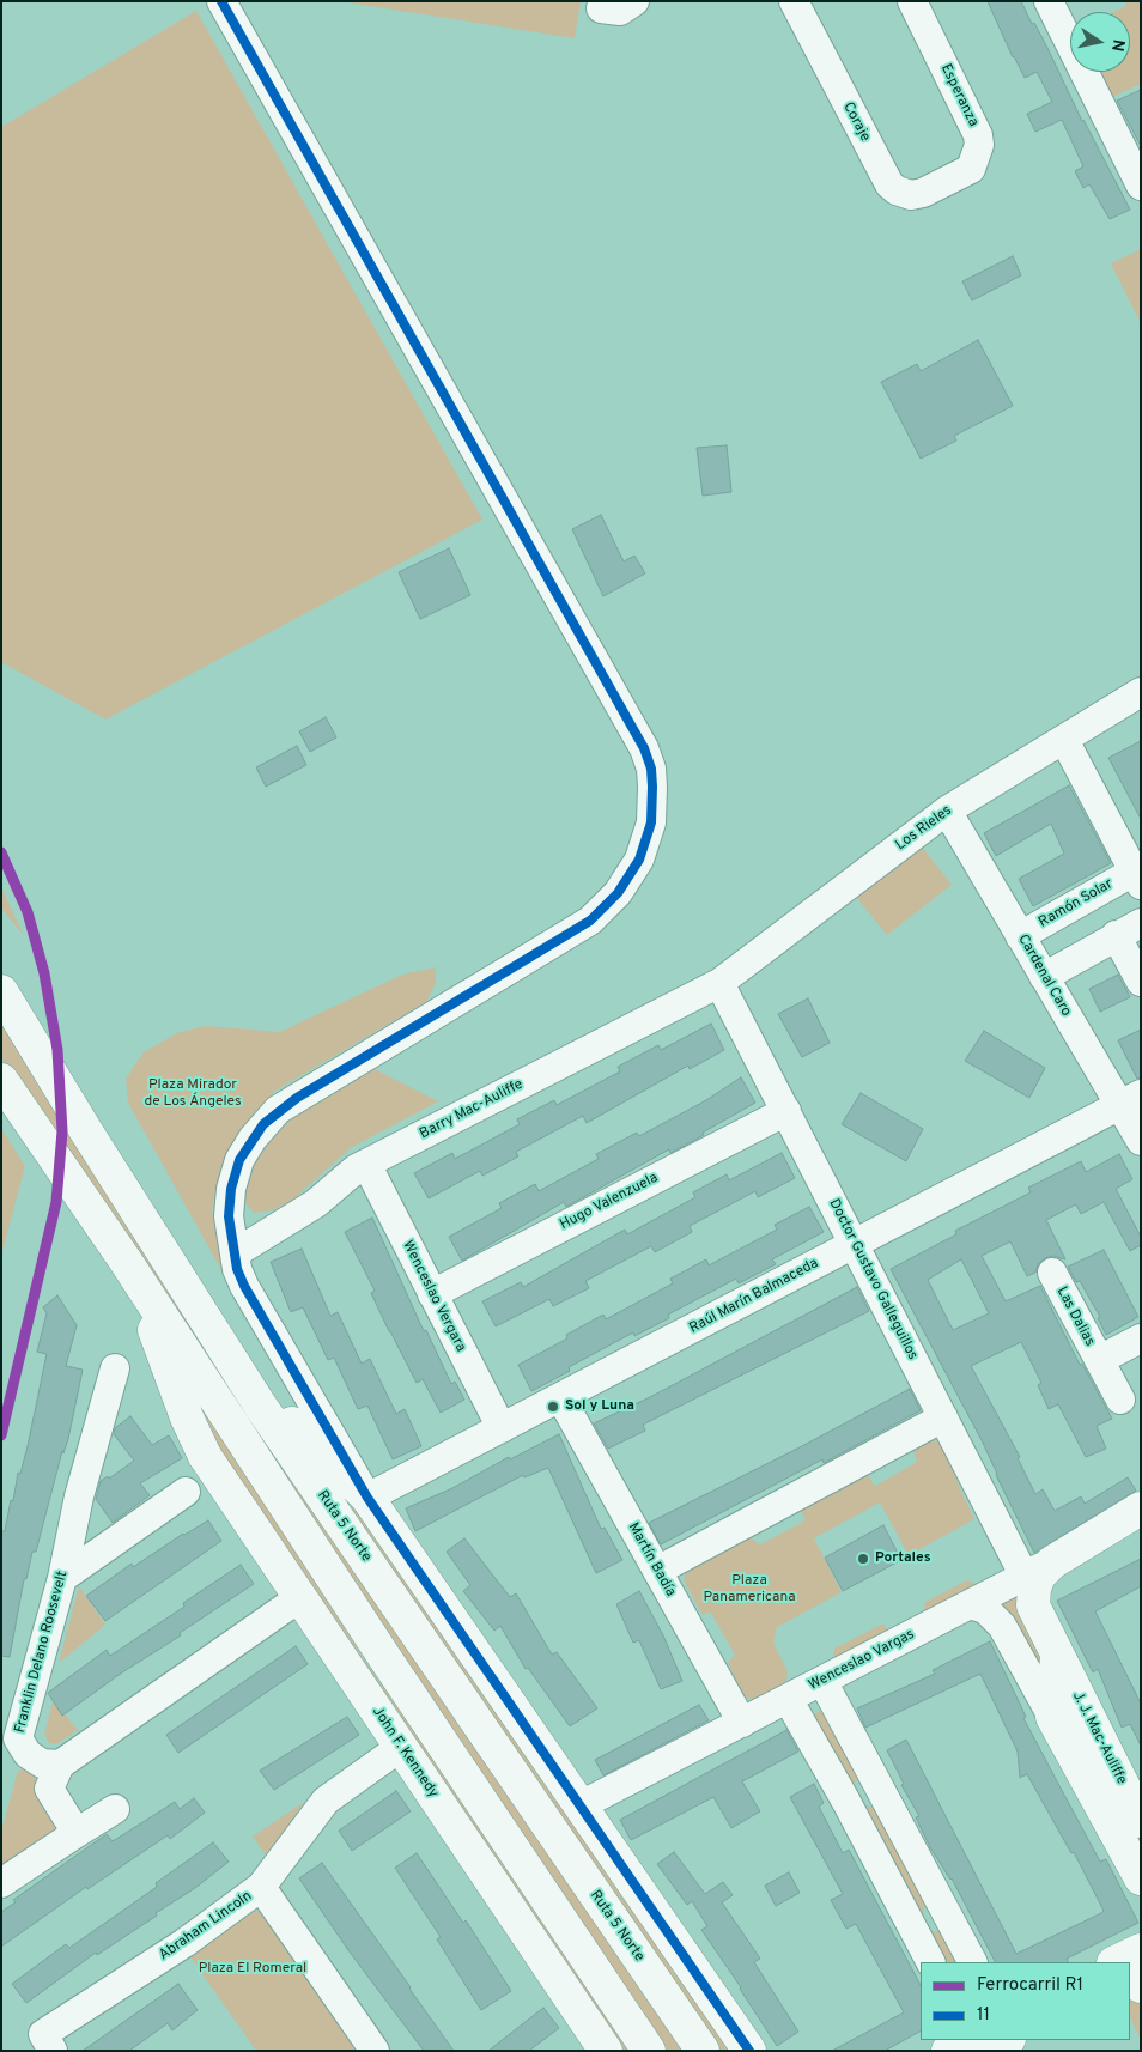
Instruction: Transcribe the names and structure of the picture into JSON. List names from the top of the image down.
{
  "streets": {
    "main road": [
      "Ruta 5 Norte",
      "Wenceslao Vargas",
      "J. J. Mac-Auliffe",
      "John F. Kennedy"
    ],
    "street": [
      "Esperanza",
      "Coraje",
      "Los Rieles",
      "Ramón Solar",
      "Cardenal Caro",
      "Barry Mac-Auliffe",
      "Hugo Valenzuela",
      "Doctor Gustavo Galleguillos",
      "Wenceslao Vergara",
      "Raúl Marín Balmaceda",
      "Las Dalias",
      "Martín Badía",
      "Franklin Delano Roosevelt",
      "Abraham Lincoln"
    ]
  },
  "crossings": [
    ["Esperanza", "Coraje"],
    ["Los Rieles", "Cardenal Caro"],
    ["Los Rieles", "Barry Mac-Auliffe"],
    ["Los Rieles", "Doctor Gustavo Galleguillos"],
    ["Ramón Solar", "Cardenal Caro"],
    ["Cardenal Caro", "Raúl Marín Balmaceda"],
    ["Barry Mac-Auliffe", "Doctor Gustavo Galleguillos"],
    ["Barry Mac-Auliffe", "Wenceslao Vergara"],
    ["Hugo Valenzuela", "Doctor Gustavo Galleguillos"],
    ["Hugo Valenzuela", "Wenceslao Vergara"],
    ["Doctor Gustavo Galleguillos", "Raúl Marín Balmaceda"],
    ["Doctor Gustavo Galleguillos", "Wenceslao Vargas"],
    ["Doctor Gustavo Galleguillos", "J. J. Mac-Auliffe"],
    ["Wenceslao Vergara", "Raúl Marín Balmaceda"],
    ["Raúl Marín Balmaceda", "Martín Badía"],
    ["Martín Badía", "Wenceslao Vargas"],
    ["Wenceslao Vargas", "J. J. Mac-Auliffe"],
    ["John F. Kennedy", "Abraham Lincoln"]
  ],
  "parks": ["Plaza Mirador de Los Ángeles", "Plaza Panamericana", "Plaza El Romeral"],
  "places": ["Sol y Luna", "Portales"],
  "lines": ["transit line 11", "rail line R1"],
  "legend": ["Ferrocarril R1", "11"],
  "north": "right"
}
